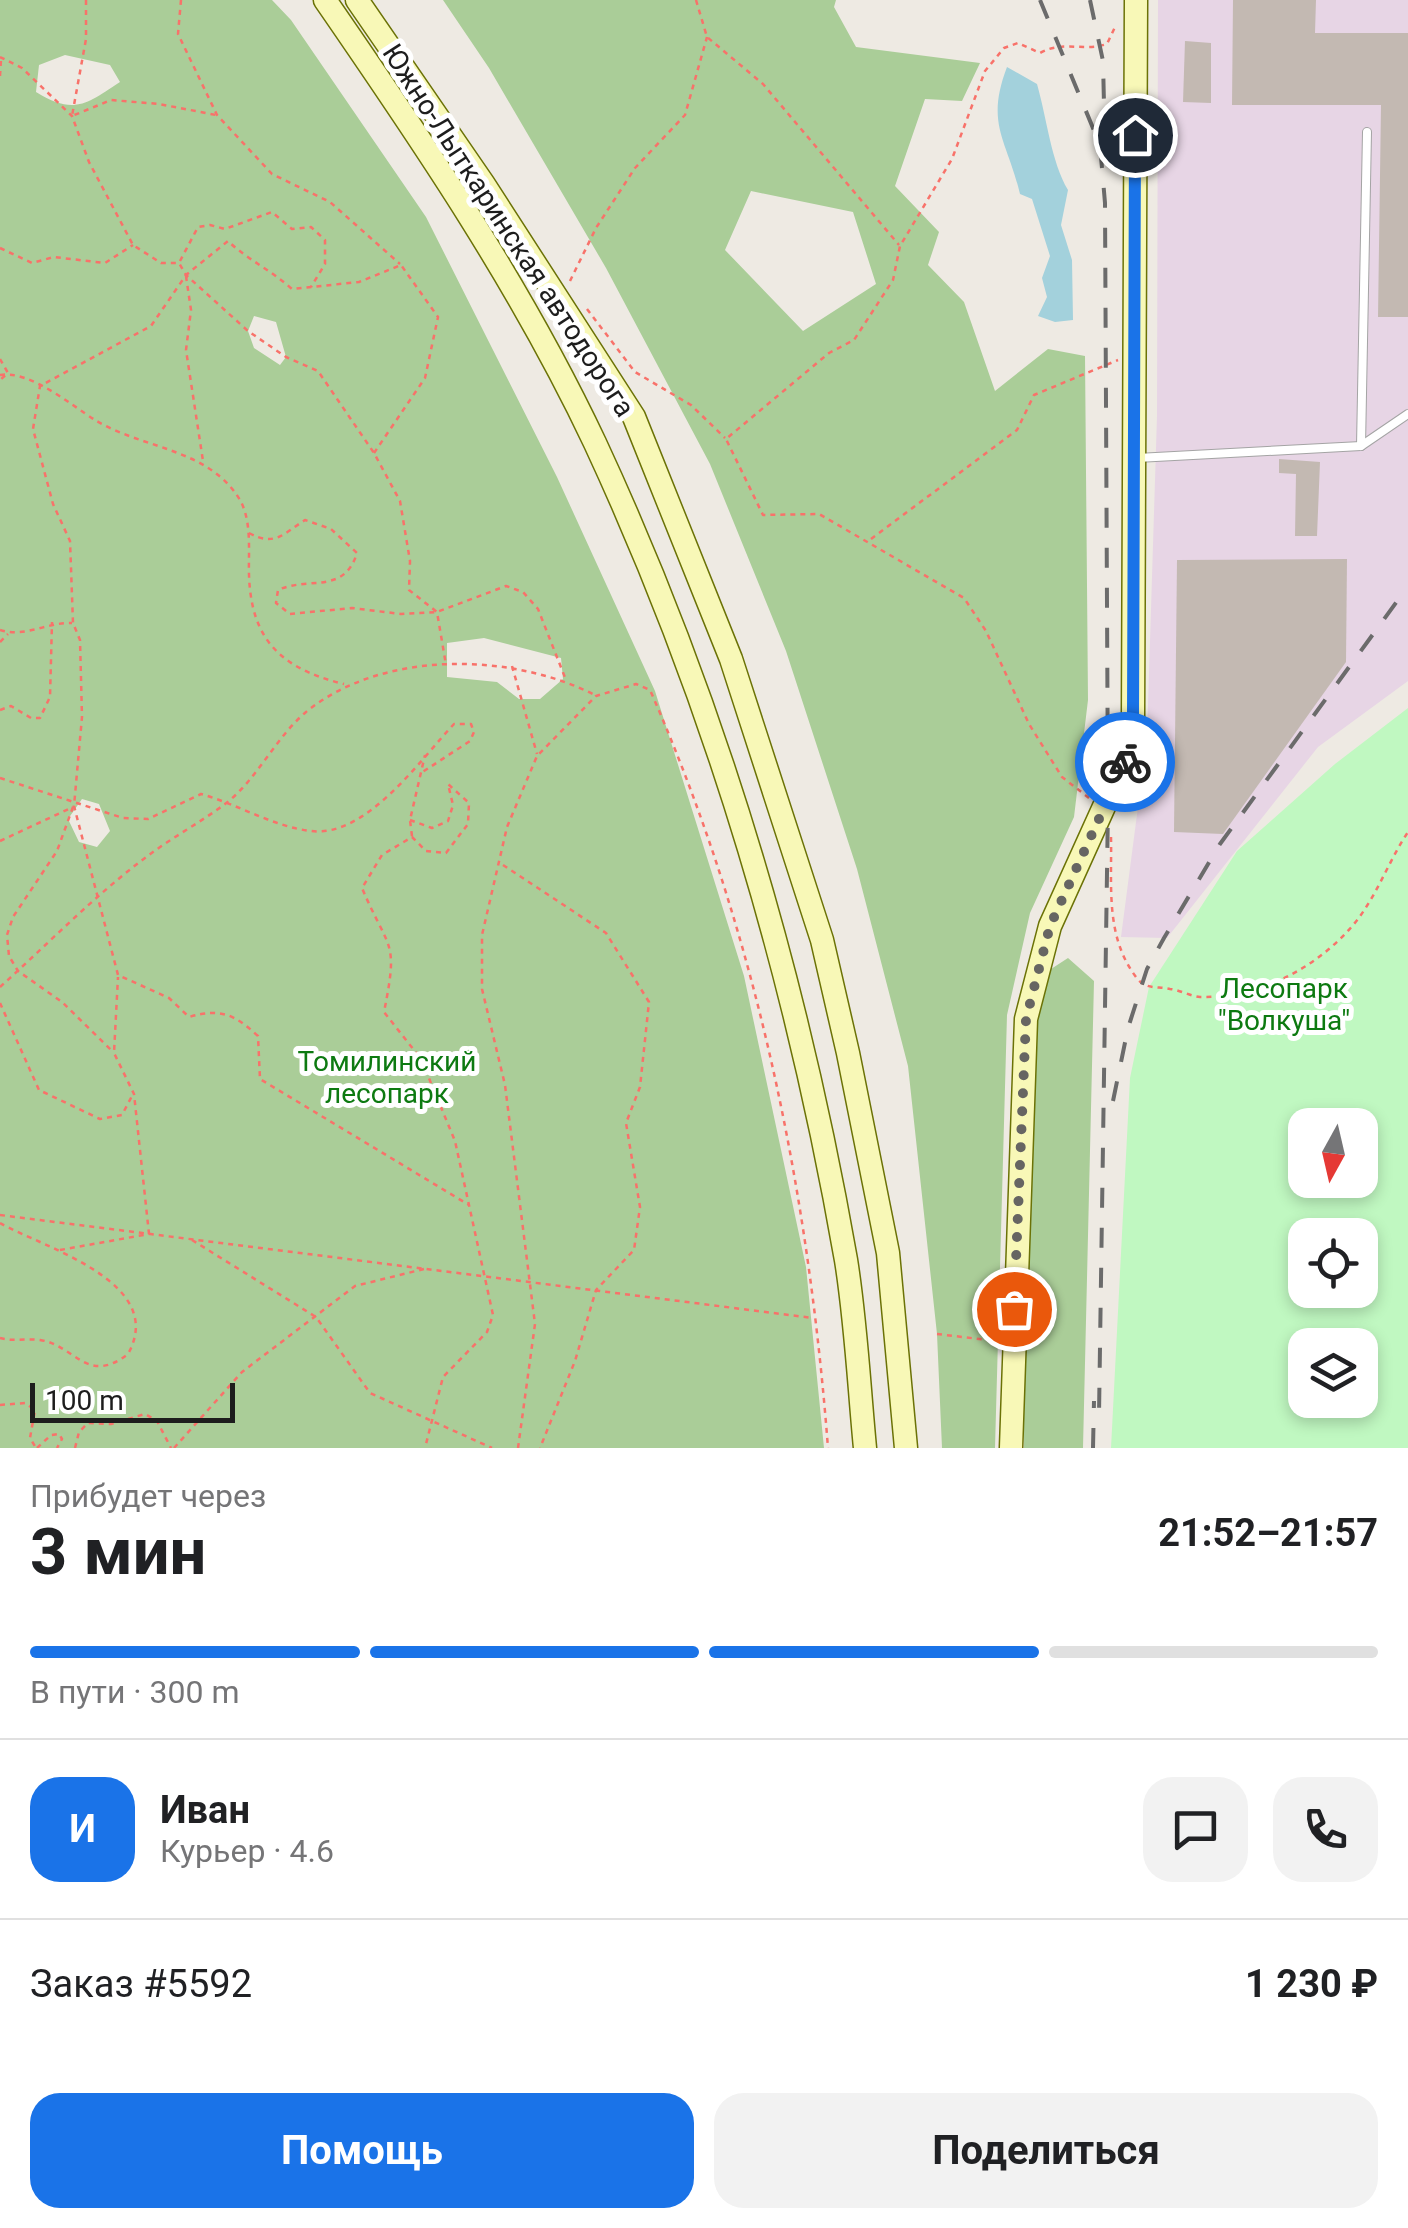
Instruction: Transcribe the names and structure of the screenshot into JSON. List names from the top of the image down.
{
  "streets": {
    "main road": ["Южно-Лыткаринская автодорога"]
  },
  "parks": ["Лесопарк \"Волкуша\"", "Томилинский лесопарк"],
  "scale_bar": "100 m",
  "north": "bottom",
  "page": {
    "scale": "100 m",
    "heading": ["3 мин", "Прибудет через", "21:52–21:57"],
    "panel": [
      "Иван",
      "Курьер · 4.6",
      "Заказ #5592",
      "1 230 ₽"
    ],
    "bar": "В пути · 300 m",
    "round": "И",
    "buttons": ["Помощь", "Поделиться"]
  }
}
